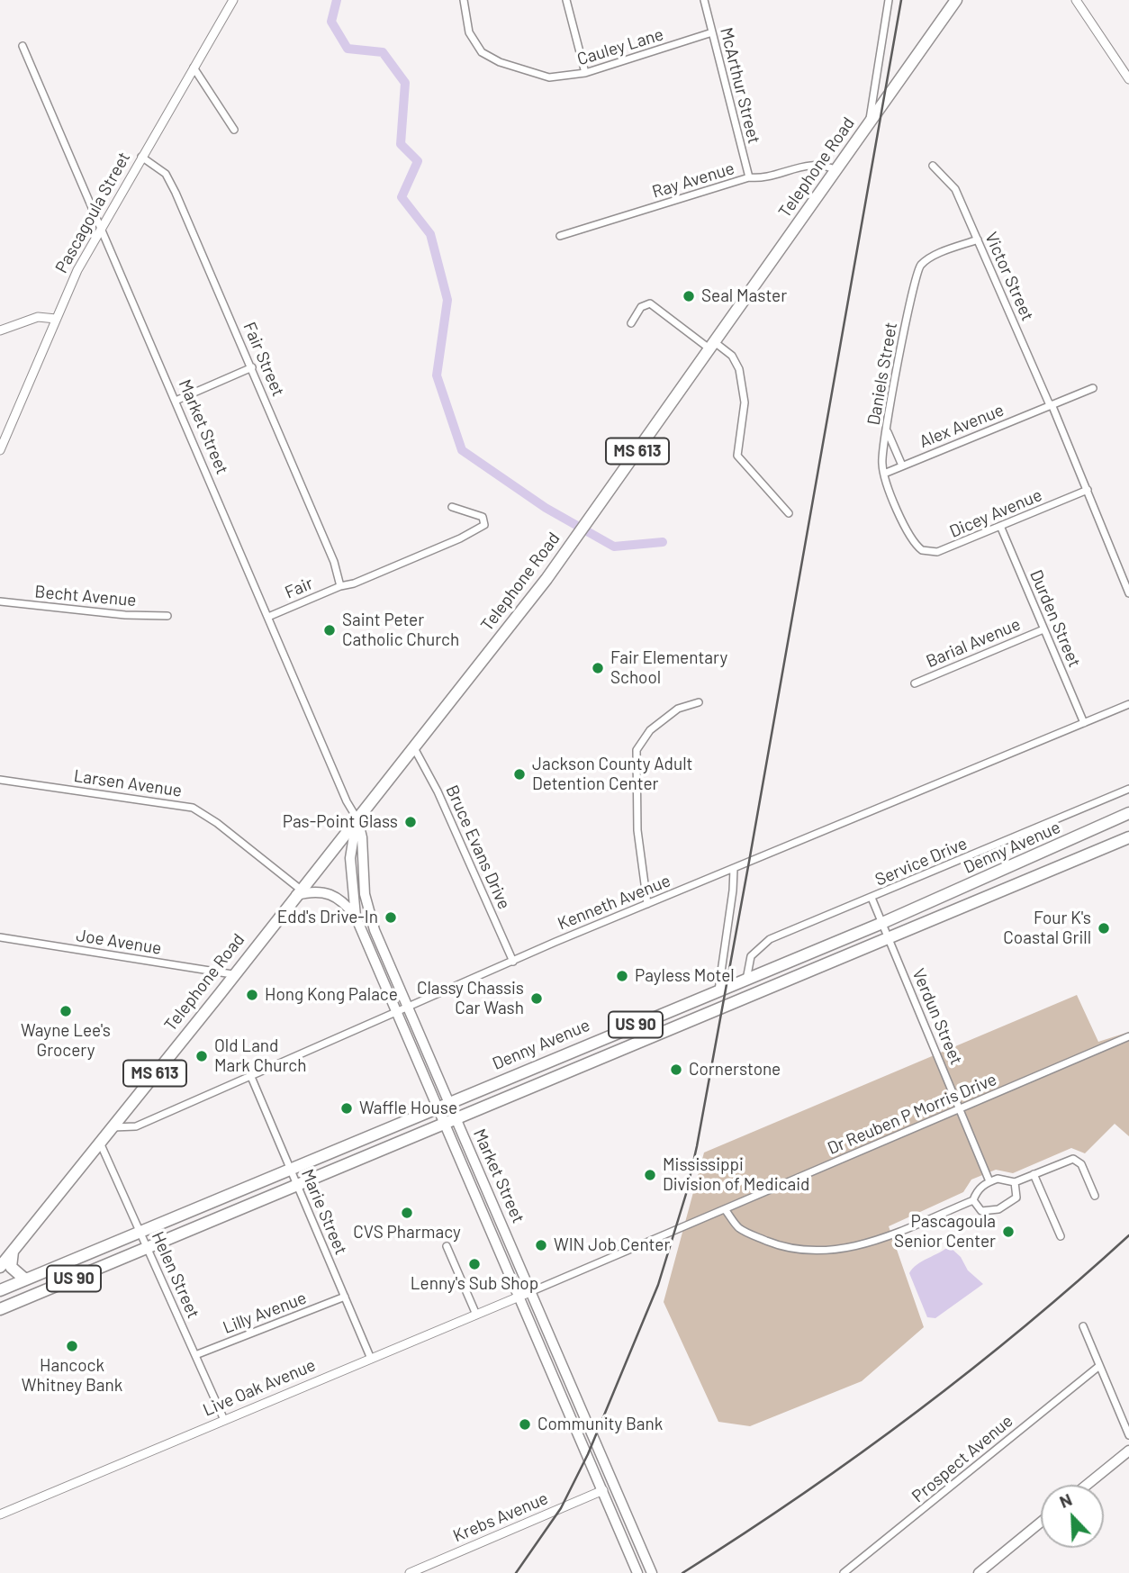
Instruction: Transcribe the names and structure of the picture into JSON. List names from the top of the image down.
{
  "streets": {
    "main road": [
      "Telephone Road",
      "Market Street",
      "MS 613",
      "Denny Avenue",
      "US 90"
    ],
    "street": [
      "Cauley Lane",
      "McArthur Street",
      "Ray Avenue",
      "Pascagoula Street",
      "Victor Street",
      "Fair Street",
      "Daniels Street",
      "Alex Avenue",
      "Dicey Avenue",
      "Fair",
      "Becht Avenue",
      "Durden Street",
      "Barial Avenue",
      "Larsen Avenue",
      "Bruce Evans Drive",
      "Service Drive",
      "Kenneth Avenue",
      "Joe Avenue",
      "Verdun Street",
      "Dr Reuben P Morris Drive",
      "Marie Street",
      "Helen Street",
      "Lilly Avenue",
      "Live Oak Avenue",
      "Prospect Avenue",
      "Krebs Avenue"
    ]
  },
  "crossings": [
    ["Cauley Lane", "McArthur Street"],
    ["McArthur Street", "Ray Avenue"],
    ["Telephone Road", "Ray Avenue"],
    ["Telephone Road", "Market Street"],
    ["Telephone Road", "Larsen Avenue"],
    ["Telephone Road", "Bruce Evans Drive"],
    ["Telephone Road", "Kenneth Avenue"],
    ["Telephone Road", "Joe Avenue"],
    ["Telephone Road", "Helen Street"],
    ["Pascagoula Street", "Fair Street"],
    ["Pascagoula Street", "Market Street"],
    ["Victor Street", "Daniels Street"],
    ["Victor Street", "Alex Avenue"],
    ["Victor Street", "Dicey Avenue"],
    ["Fair Street", "Fair"],
    ["Daniels Street", "Alex Avenue"],
    ["Daniels Street", "Dicey Avenue"],
    ["Market Street", "Fair"],
    ["Market Street", "Denny Avenue"],
    ["Market Street", "Kenneth Avenue"],
    ["Market Street", "Dr Reuben P Morris Drive"],
    ["Market Street", "Live Oak Avenue"],
    ["Market Street", "Krebs Avenue"],
    ["Dicey Avenue", "Durden Street"],
    ["Durden Street", "Barial Avenue"],
    ["Durden Street", "Kenneth Avenue"],
    ["Bruce Evans Drive", "Kenneth Avenue"],
    ["Denny Avenue", "Service Drive"],
    ["Denny Avenue", "Verdun Street"],
    ["Denny Avenue", "Marie Street"],
    ["Denny Avenue", "Helen Street"],
    ["Service Drive", "Verdun Street"],
    ["Kenneth Avenue", "Marie Street"],
    ["Verdun Street", "Dr Reuben P Morris Drive"],
    ["Dr Reuben P Morris Drive", "Live Oak Avenue"],
    ["Marie Street", "Lilly Avenue"],
    ["Marie Street", "Live Oak Avenue"],
    ["Helen Street", "Lilly Avenue"],
    ["Helen Street", "Live Oak Avenue"]
  ],
  "places": [
    "Seal Master",
    "Saint Peter Catholic Church",
    "Fair Elementary School",
    "Jackson County Adult Detention Center",
    "Pas-Point Glass",
    "Edd's Drive-In",
    "Four K's Coastal Grill",
    "Payless Motel",
    "Hong Kong Palace",
    "Classy Chassis Car Wash",
    "Wayne Lee's Grocery",
    "Old Land Mark Church",
    "Cornerstone",
    "Waffle House",
    "Mississippi Division of Medicaid",
    "CVS Pharmacy",
    "Pascagoula Senior Center",
    "WIN Job Center",
    "Lenny's Sub Shop",
    "Hancock Whitney Bank",
    "Community Bank"
  ],
  "north": "top left"
}
